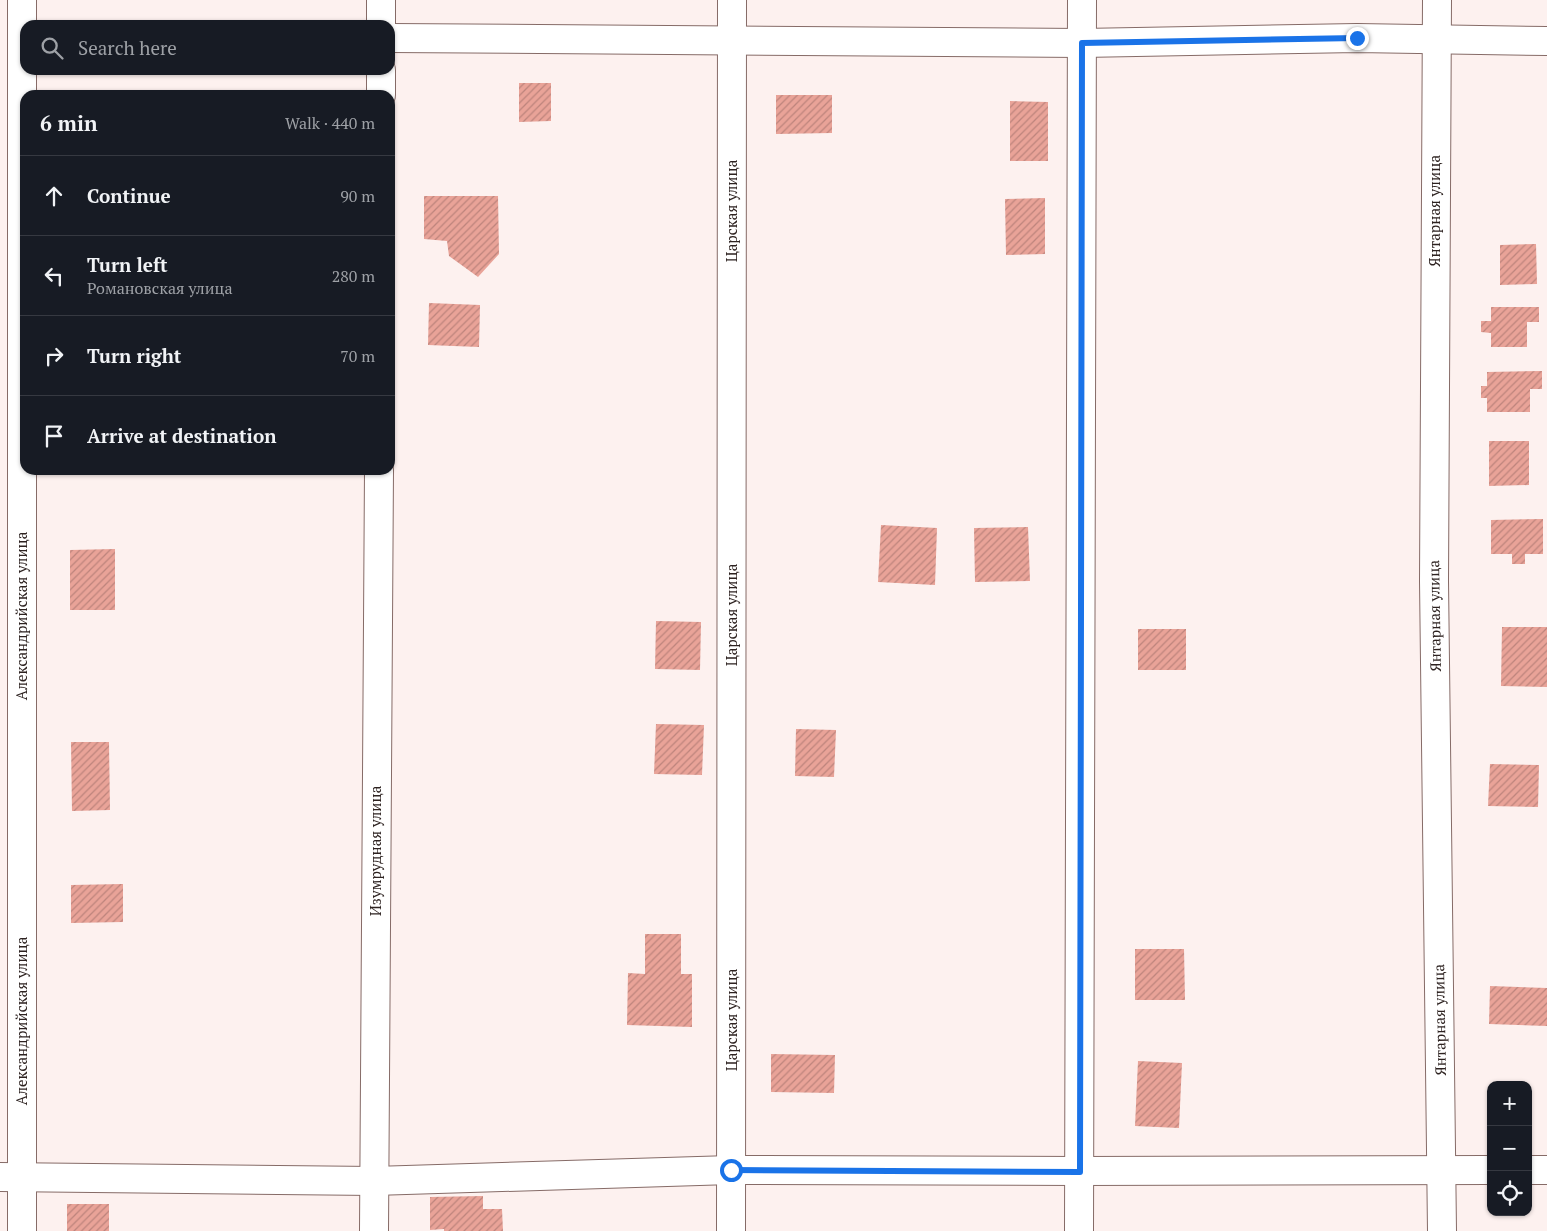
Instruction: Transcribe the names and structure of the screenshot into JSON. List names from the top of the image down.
{
  "streets": {
    "street": [
      "Царская улица",
      "Янтарная улица",
      "Александрийская улица",
      "Изумрудная улица"
    ]
  },
  "page": {
    "search": "Search here",
    "heading": ["6 min", "Walk · 440 m"],
    "list": [
      ["Continue", "90 m"],
      ["Turn left", "Романовская улица", "280 m"],
      ["Turn right", "70 m"],
      "Arrive at destination"
    ],
    "map_buttons": ["+", "−"]
  }
}
